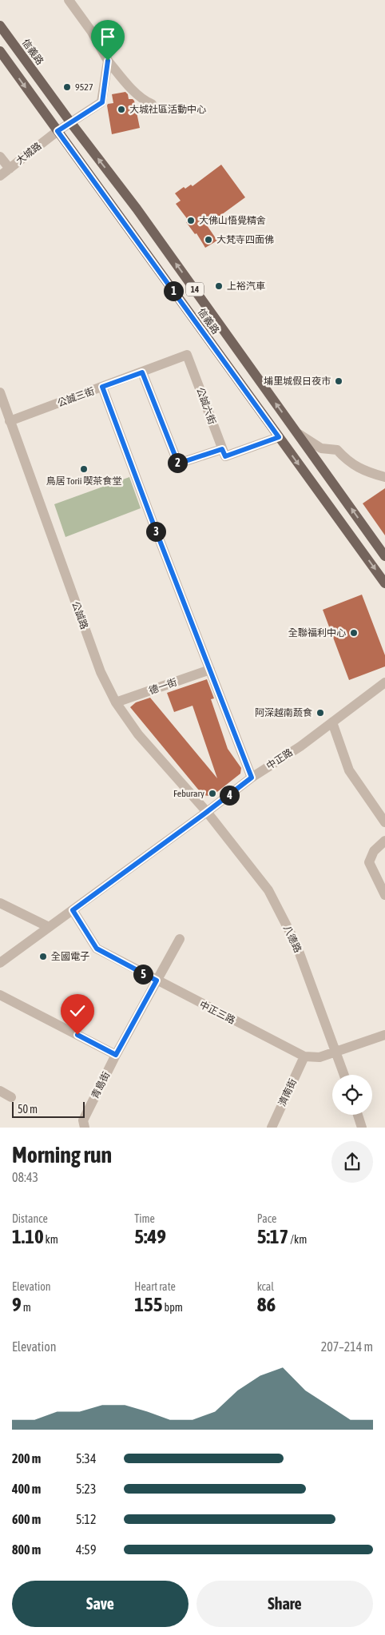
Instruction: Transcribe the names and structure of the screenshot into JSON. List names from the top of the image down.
{
  "streets": {
    "main road": ["信義路", "14"],
    "street": [
      "大城路",
      "公誠三街",
      "公誠六街",
      "公誠路",
      "德一街",
      "中正路",
      "八德路",
      "中正三路",
      "青島街",
      "濟南街"
    ]
  },
  "crossings": [
    ["信義路", "大城路"],
    ["公誠三街", "公誠六街"],
    ["公誠三街", "公誠路"],
    ["公誠路", "德一街"],
    ["公誠路", "中正路"],
    ["公誠路", "八德路"],
    ["中正路", "八德路"],
    ["中正路", "中正三路"],
    ["八德路", "中正三路"],
    ["中正三路", "青島街"],
    ["中正三路", "濟南街"]
  ],
  "places": [
    "9527",
    "大城社區活動中心",
    "大佛山悟覺精舍",
    "大梵寺四面佛",
    "上裕汽車",
    "埔里城假日夜市",
    "鳥居 Torii 喫茶食堂",
    "全聯福利中心",
    "阿深越南蔬食",
    "Feburary",
    "全國電子"
  ],
  "scale_bar": "50 m",
  "page": {
    "pins": [
      "1",
      "2",
      "3",
      "4",
      "5"
    ],
    "scale": "50 m",
    "heading": ["Morning run", "08:43"],
    "stats": [
      ["Distance", "1.10 km"],
      ["Time", "5:49"],
      ["Pace", "5:17 /km"],
      ["Elevation", "9 m"],
      ["Heart rate", "155 bpm"],
      ["kcal", "86"]
    ],
    "chart": ["Elevation", "207–214 m"],
    "list": [
      {
        "name": "200 m",
        "note": "5:34"
      },
      {
        "name": "400 m",
        "note": "5:23"
      },
      {
        "name": "600 m",
        "note": "5:12"
      },
      {
        "name": "800 m",
        "note": "4:59"
      }
    ],
    "buttons": ["Save", "Share"]
  }
}
